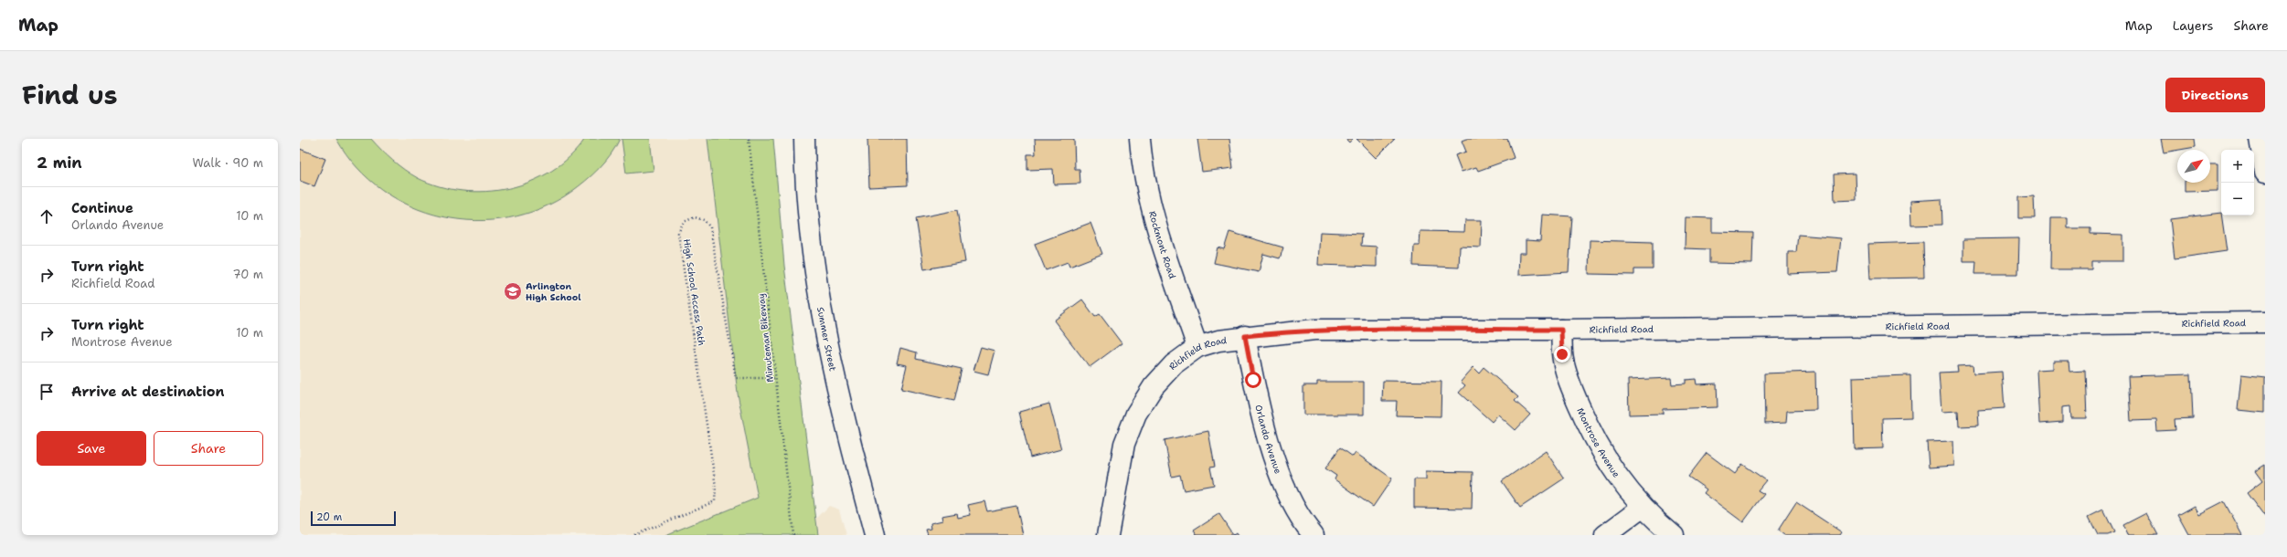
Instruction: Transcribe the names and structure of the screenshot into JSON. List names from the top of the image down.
{
  "streets": {
    "street": [
      "Rockmont Road",
      "Richfield Road",
      "Summer Street",
      "Orlando Avenue",
      "Montrose Avenue"
    ],
    "path": ["High School Access Path", "Minuteman Bikeway"]
  },
  "crossings": [
    ["Rockmont Road", "Richfield Road"],
    ["High School Access Path", "Minuteman Bikeway"],
    ["Richfield Road", "Orlando Avenue"],
    ["Richfield Road", "Montrose Avenue"]
  ],
  "places": {
    "school or university": ["Arlington High School"]
  },
  "scale_bar": "20 m",
  "north": "top right",
  "page": {
    "header": "Map",
    "nav": ["Map", "Layers", "Share"],
    "title": "Find us",
    "buttons": [
      "Directions",
      ["Save", "Share"]
    ],
    "heading": ["2 min", "Walk · 90 m"],
    "map_buttons": ["+", "−"],
    "list": [
      ["Continue", "Orlando Avenue", "10 m"],
      ["Turn right", "Richfield Road", "70 m"],
      ["Turn right", "Montrose Avenue", "10 m"],
      "Arrive at destination"
    ],
    "scale": "20 m"
  }
}
